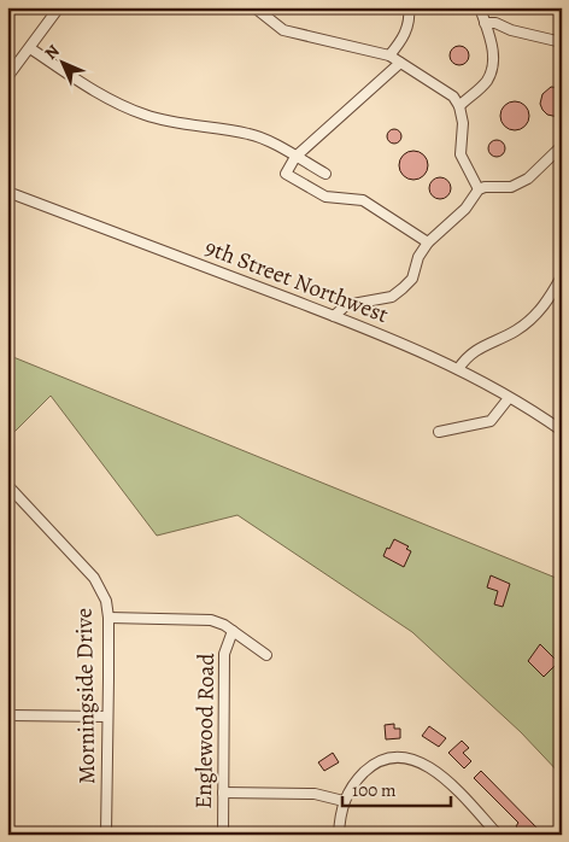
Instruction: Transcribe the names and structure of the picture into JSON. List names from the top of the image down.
{
  "streets": {
    "street": ["9th Street Northwest", "Morningside Drive", "Englewood Road"]
  },
  "crossings": [
    ["Morningside Drive", "Englewood Road"]
  ],
  "scale_bar": "100 m",
  "north": "top left"
}
